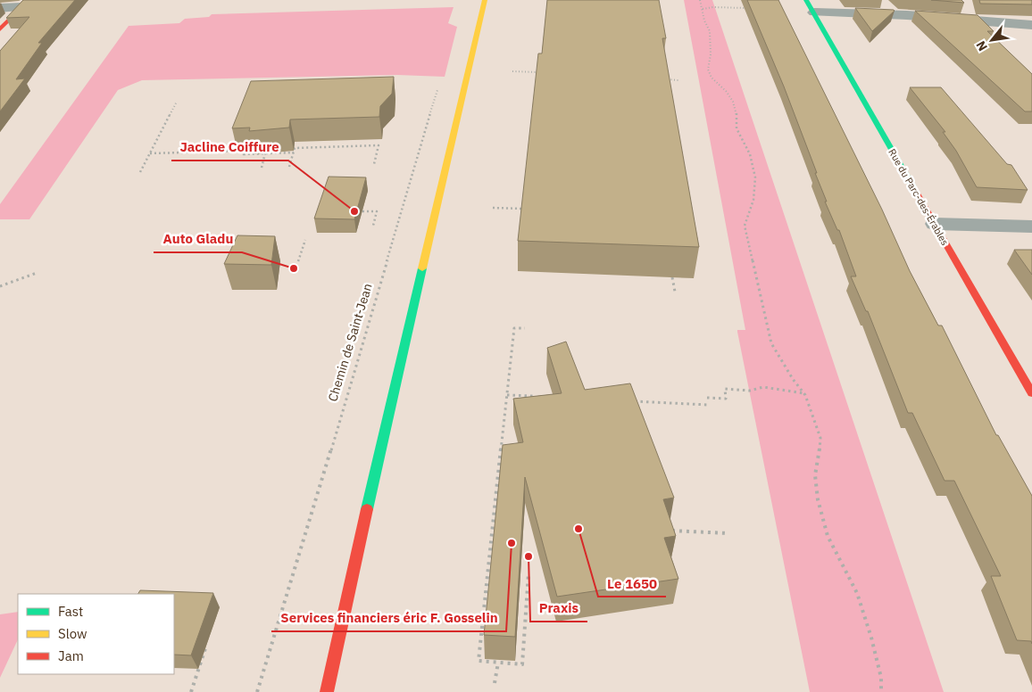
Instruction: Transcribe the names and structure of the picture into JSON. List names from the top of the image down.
{
  "streets": {
    "main road": ["Rue du Parc-des-Érables"],
    "path": ["Chemin de Saint-Jean"]
  },
  "places": [
    "Jacline Coiffure",
    "Auto Gladu",
    "Le 1650",
    "Services financiers éric F. Gosselin",
    "Praxis"
  ],
  "legend": ["Fast", "Slow", "Jam"],
  "north": "bottom left"
}
